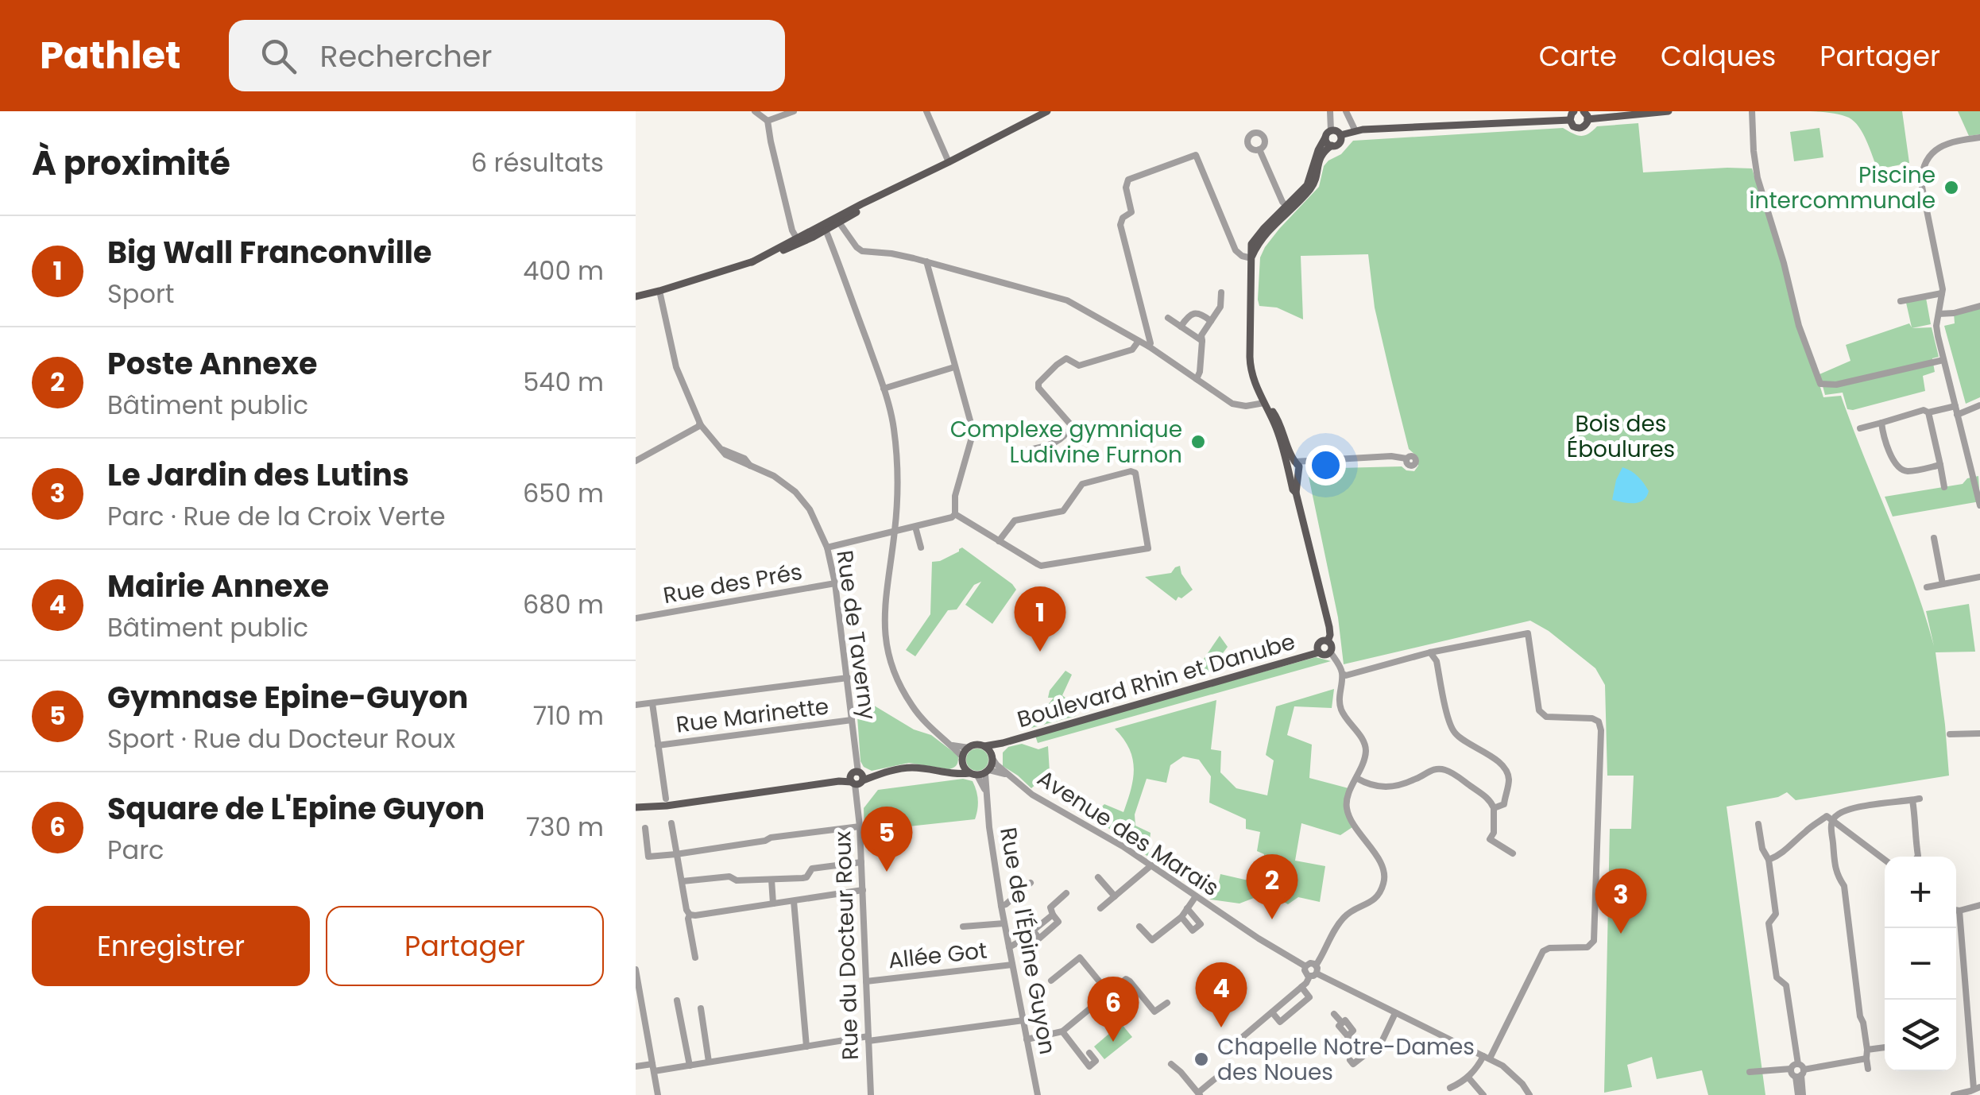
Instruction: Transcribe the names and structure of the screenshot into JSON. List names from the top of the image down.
{
  "streets": {
    "main road": ["Boulevard Rhin et Danube"],
    "street": [
      "Rue des Prés",
      "Rue de Taverny",
      "Rue Marinette",
      "Avenue des Marais",
      "Rue de l'Épine Guyon",
      "Rue du Docteur Roux",
      "Allée Got"
    ]
  },
  "crossings": [
    ["Rue des Prés", "Rue de Taverny"],
    ["Rue de Taverny", "Rue Marinette"],
    ["Rue de Taverny", "Rue du Docteur Roux"],
    ["Boulevard Rhin et Danube", "Avenue des Marais"],
    ["Boulevard Rhin et Danube", "Rue de l'Épine Guyon"],
    ["Avenue des Marais", "Rue de l'Épine Guyon"],
    ["Rue de l'Épine Guyon", "Allée Got"],
    ["Rue du Docteur Roux", "Allée Got"]
  ],
  "parks": ["Bois des Éboulures"],
  "places": ["Piscine intercommunale", "Complexe gymnique Ludivine Furnon", "Chapelle Notre-Dames des Noues"],
  "page": {
    "header": "Pathlet",
    "search": "Rechercher",
    "nav": ["Carte", "Calques", "Partager"],
    "heading": ["À proximité", "6 résultats"],
    "list": [
      {
        "mark": "1",
        "name": "Big Wall Franconville",
        "note": "Sport",
        "value": "400 m"
      },
      {
        "mark": "2",
        "name": "Poste Annexe",
        "note": "Bâtiment public",
        "value": "540 m"
      },
      {
        "mark": "3",
        "name": "Le Jardin des Lutins",
        "note": "Parc · Rue de la Croix Verte",
        "value": "650 m"
      },
      {
        "mark": "4",
        "name": "Mairie Annexe",
        "note": "Bâtiment public",
        "value": "680 m"
      },
      {
        "mark": "5",
        "name": "Gymnase Epine-Guyon",
        "note": "Sport · Rue du Docteur Roux",
        "value": "710 m"
      },
      {
        "mark": "6",
        "name": "Square de L'Epine Guyon",
        "note": "Parc",
        "value": "730 m"
      }
    ],
    "pins": [
      "1",
      "5",
      "2",
      "3",
      "4",
      "6"
    ],
    "map_buttons": ["+", "−"],
    "buttons": ["Enregistrer", "Partager"]
  }
}
